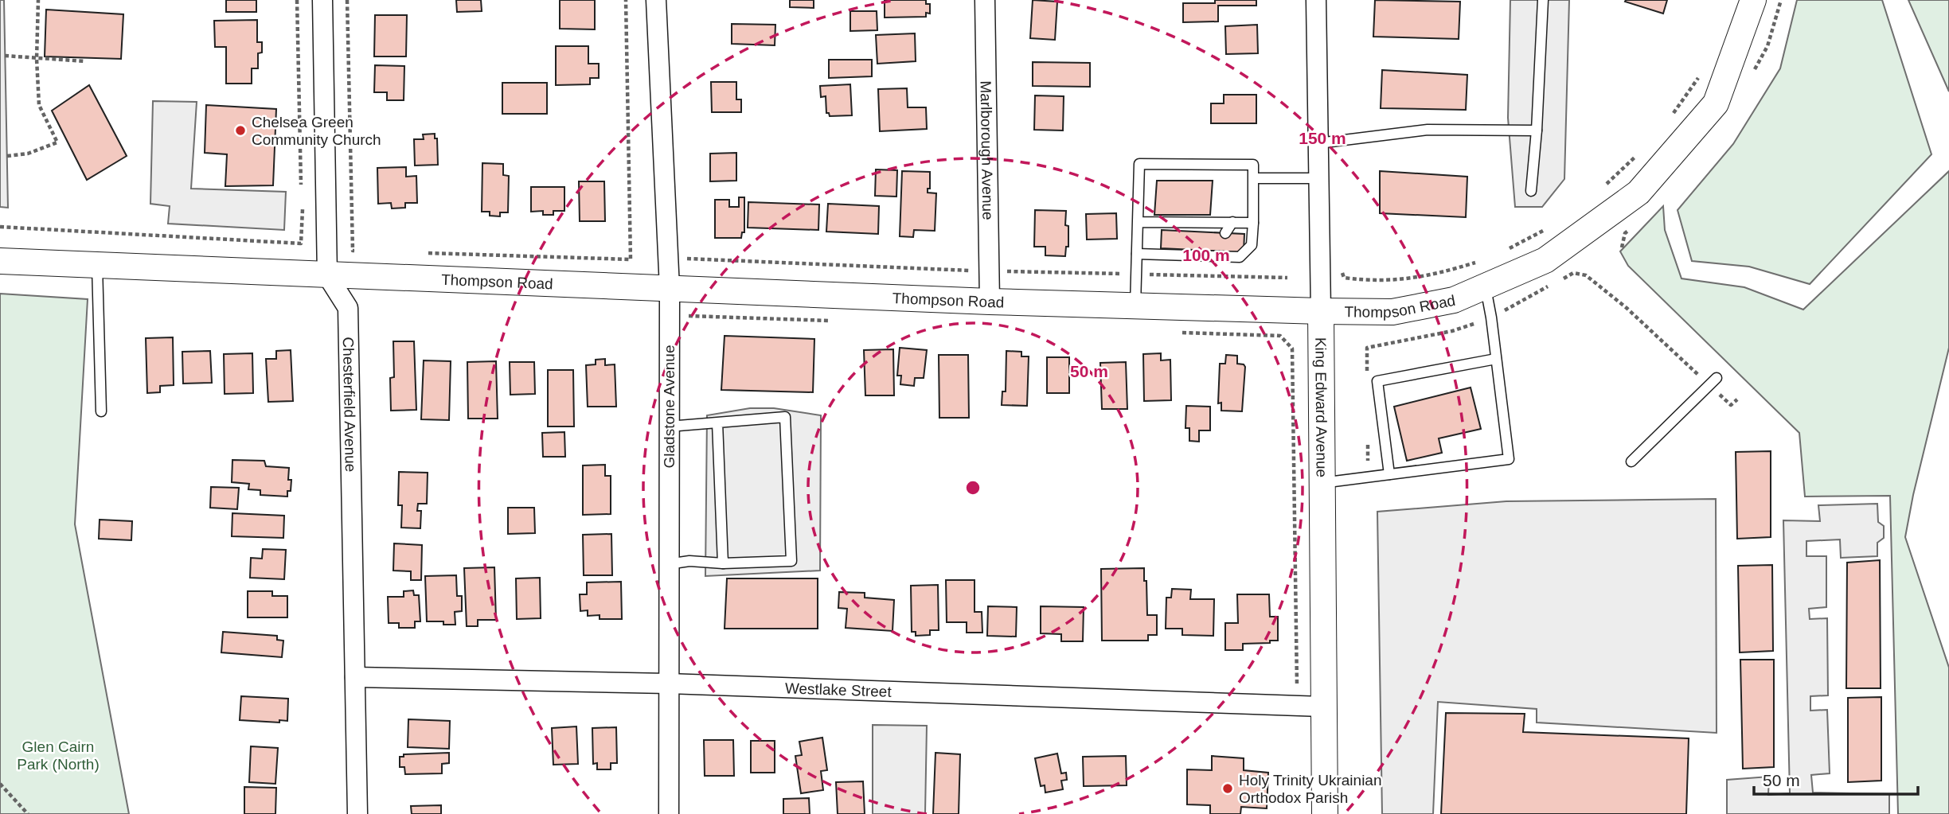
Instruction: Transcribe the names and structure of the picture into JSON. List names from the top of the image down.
{
  "streets": {
    "street": [
      "Marlborough Avenue",
      "Thompson Road",
      "Chesterfield Avenue",
      "Gladstone Avenue",
      "King Edward Avenue",
      "Westlake Street"
    ]
  },
  "crossings": [
    ["Marlborough Avenue", "Thompson Road"],
    ["Thompson Road", "Chesterfield Avenue"],
    ["Thompson Road", "Gladstone Avenue"],
    ["Thompson Road", "King Edward Avenue"],
    ["Chesterfield Avenue", "Westlake Street"],
    ["Gladstone Avenue", "Westlake Street"],
    ["King Edward Avenue", "Westlake Street"]
  ],
  "parks": ["Glen Cairn Park (North)"],
  "places": ["Chelsea Green Community Church", "Holy Trinity Ukrainian Orthodox Parish"],
  "scale_bar": "50 m",
  "rings": ["150 m", "100 m", "50 m"]
}
